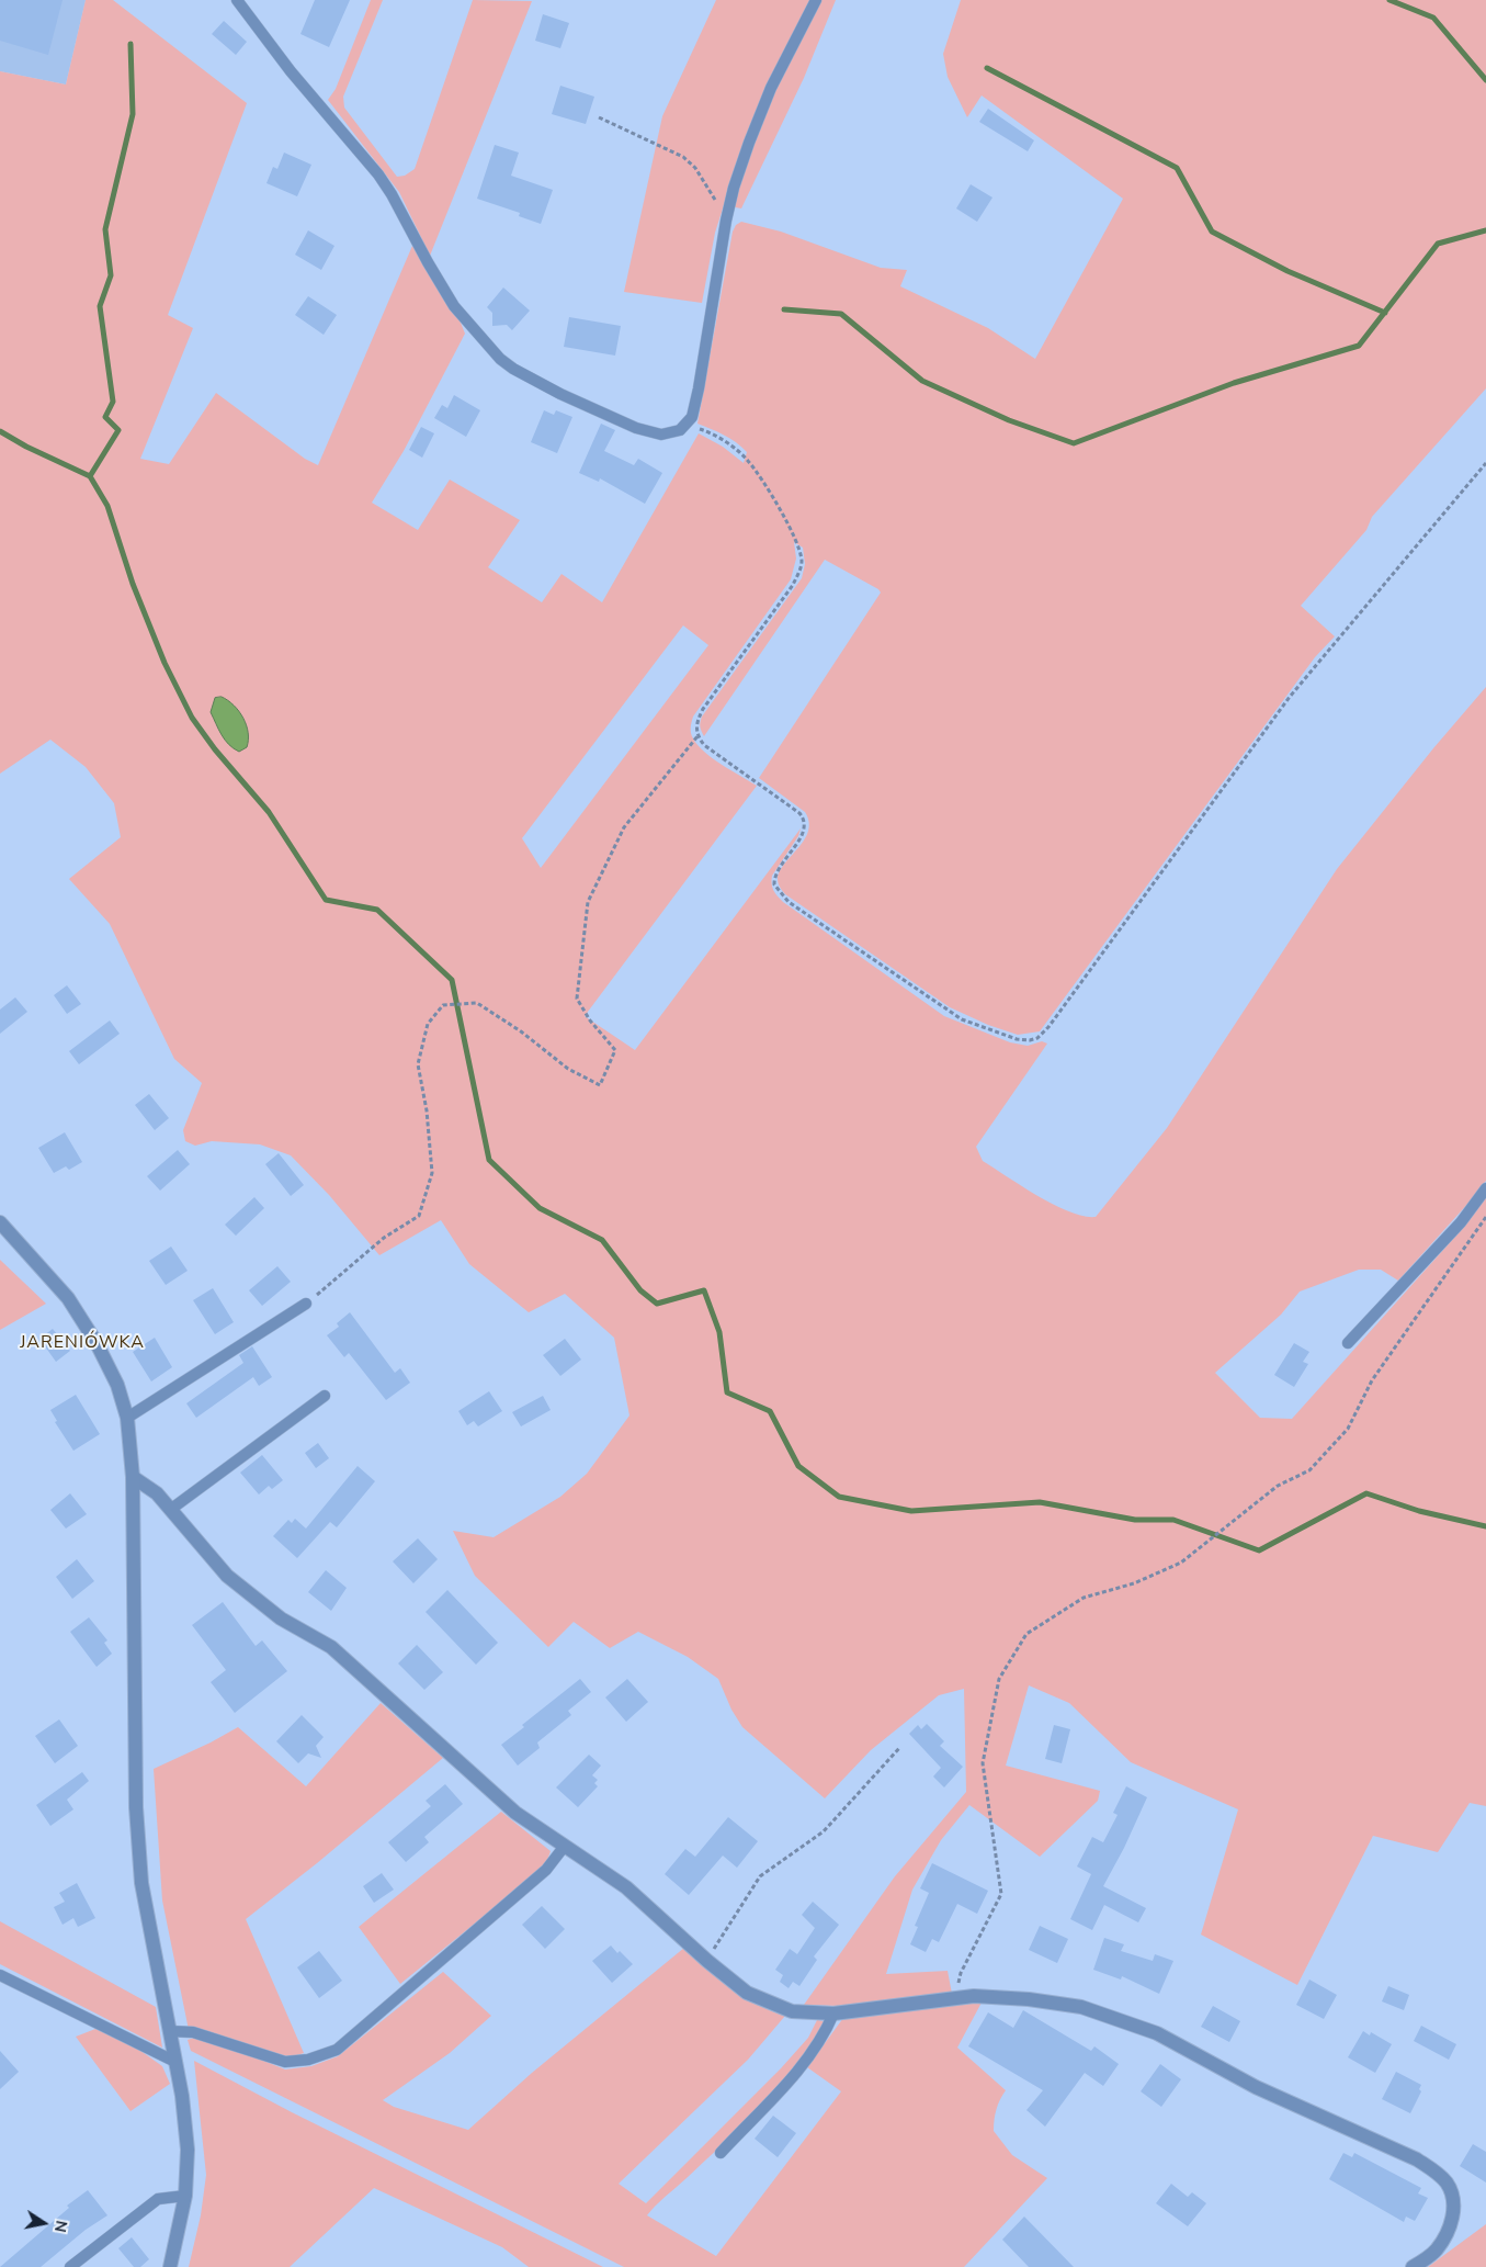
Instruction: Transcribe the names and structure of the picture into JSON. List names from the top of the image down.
{
  "districts": ["JARENIÓWKA"],
  "north": "right"
}
